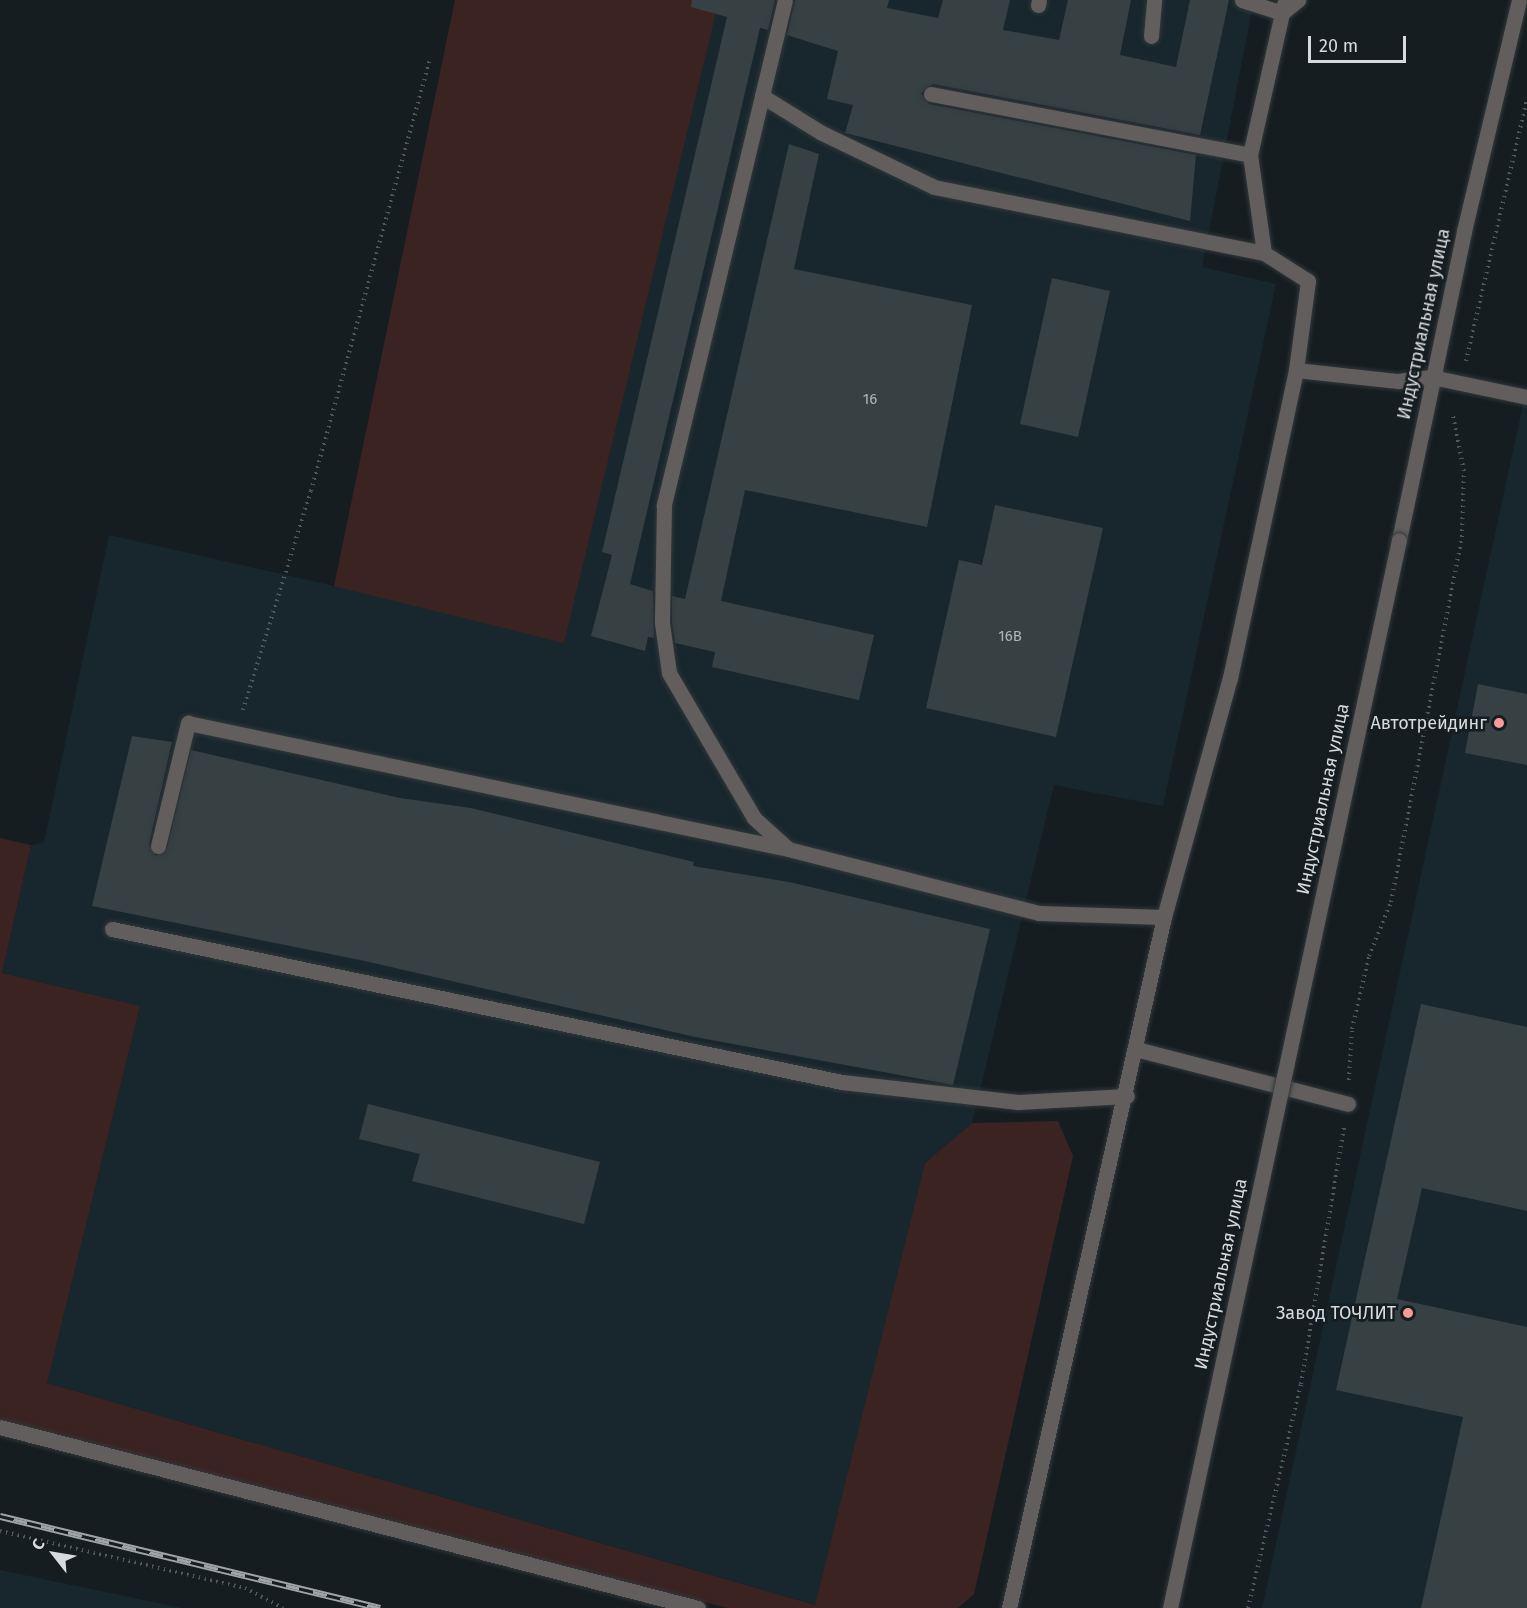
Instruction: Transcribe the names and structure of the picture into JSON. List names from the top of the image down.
{
  "streets": {
    "street": ["Индустриальная улица"]
  },
  "places": ["Автотрейдинг", "Завод ТОЧЛИТ"],
  "house_numbers": ["16", "16В"],
  "scale_bar": "20 m",
  "north": "top left"
}
